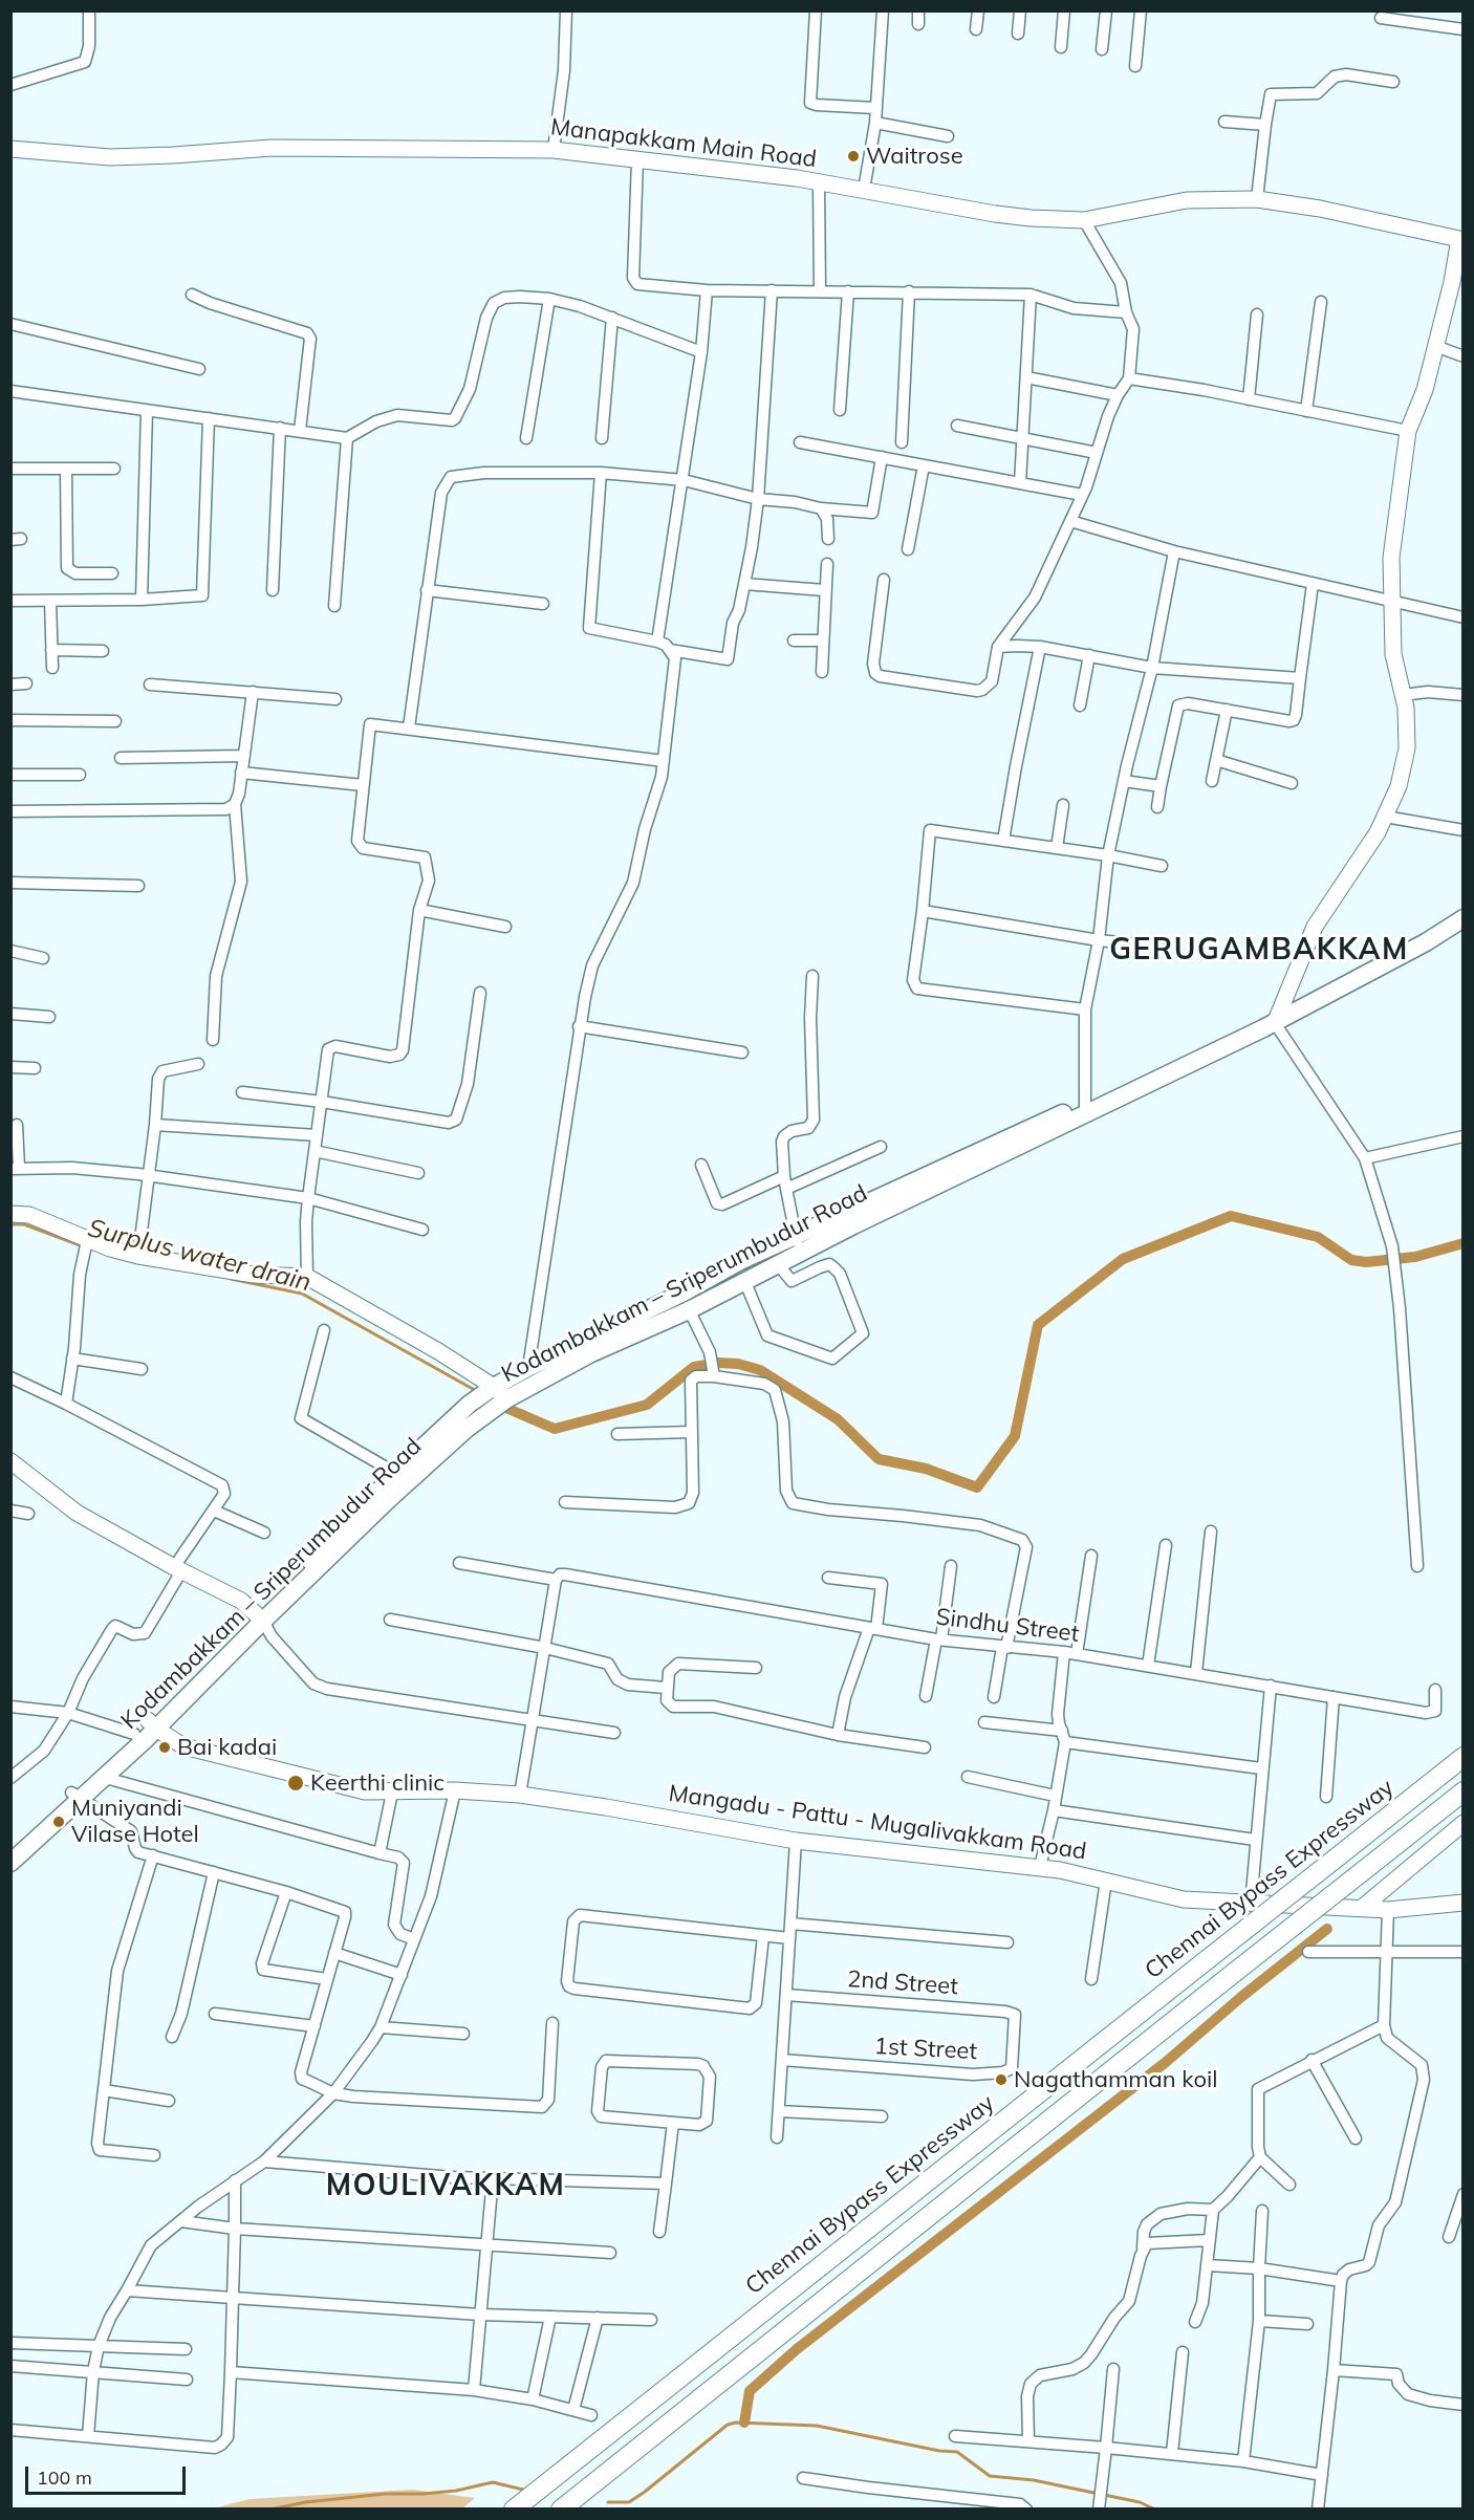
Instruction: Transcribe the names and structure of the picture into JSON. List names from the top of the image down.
{
  "streets": {
    "highway": ["Chennai Bypass Expressway"],
    "main road": ["Manapakkam Main Road", "Kodambakkam – Sriperumbudur Road", "Mangadu - Pattu - Mugalivakkam Road"],
    "street": ["Sindhu Street", "2nd Street", "1st Street"]
  },
  "crossings": [
    ["Manapakkam Main Road", "Kodambakkam – Sriperumbudur Road"],
    ["Kodambakkam – Sriperumbudur Road", "Mangadu - Pattu - Mugalivakkam Road"],
    ["2nd Street", "1st Street"]
  ],
  "districts": ["GERUGAMBAKKAM", "MOULIVAKKAM"],
  "water": ["Surplus water drain"],
  "places": [
    "Waitrose",
    "Bai kadai",
    "Keerthi clinic",
    "Muniyandi Vilase Hotel",
    "Nagathamman koil"
  ],
  "scale_bar": "100 m"
}
